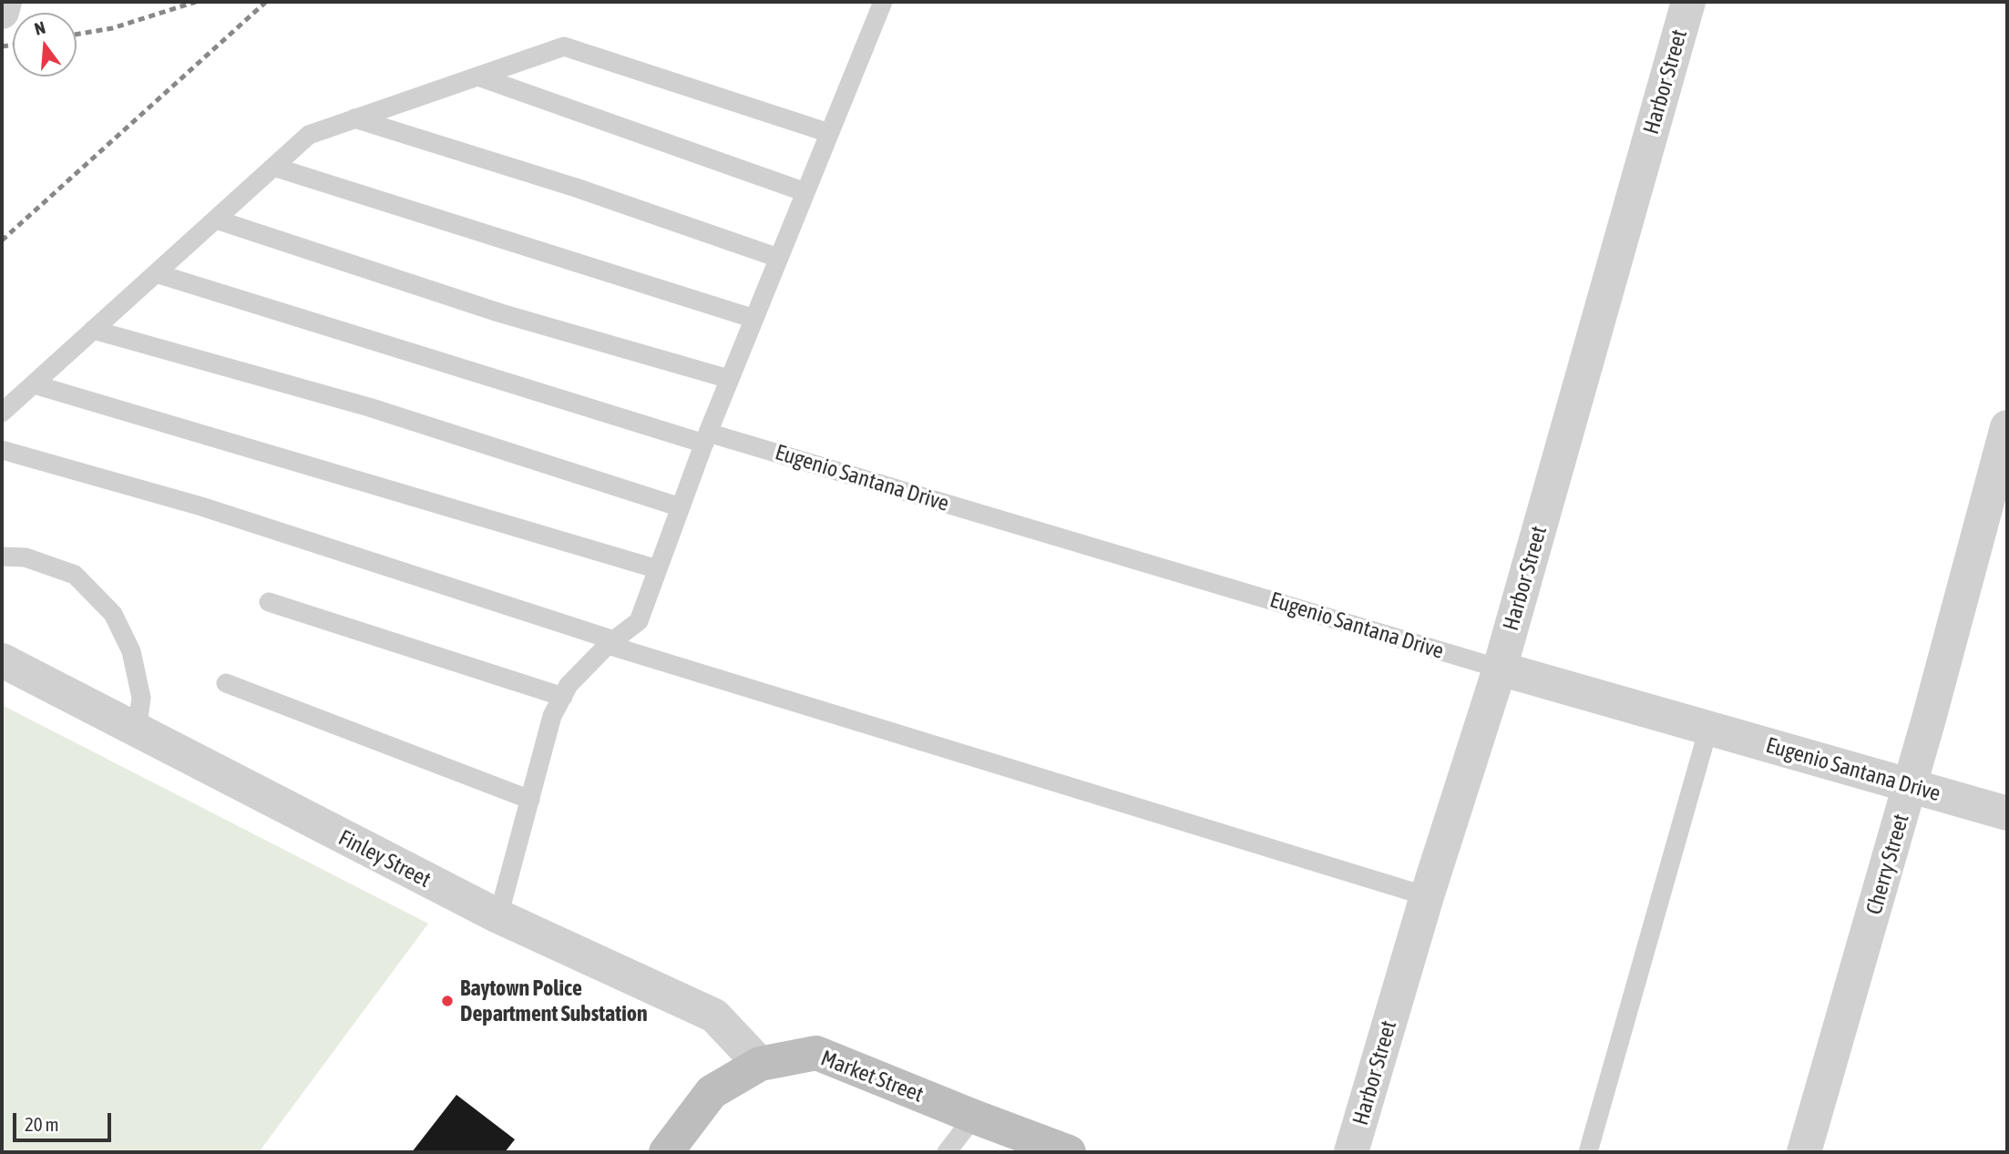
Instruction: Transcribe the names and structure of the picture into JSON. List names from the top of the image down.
{
  "streets": {
    "main road": ["Market Street"],
    "street": [
      "Harbor Street",
      "Eugenio Santana Drive",
      "Finley Street",
      "Cherry Street"
    ]
  },
  "crossings": [
    ["Harbor Street", "Eugenio Santana Drive"],
    ["Eugenio Santana Drive", "Cherry Street"],
    ["Finley Street", "Market Street"]
  ],
  "places": ["Baytown Police Department Substation"],
  "scale_bar": "20 m",
  "north": "top"
}
